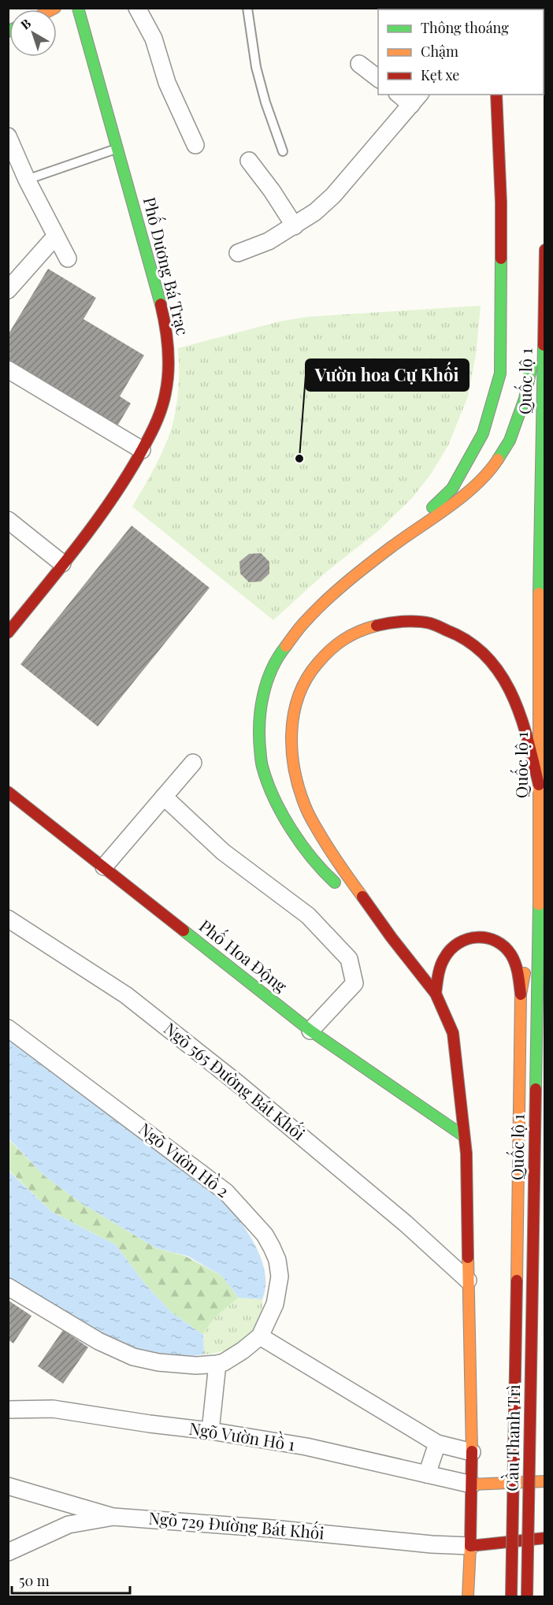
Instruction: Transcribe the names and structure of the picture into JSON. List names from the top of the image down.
{
  "streets": {
    "main road": [
      "Phố Dương Bá Trạc",
      "Quốc lộ 1",
      "Phố Hoa Động",
      "Cầu Thanh Trì"
    ],
    "street": [
      "Ngõ 565 Đường Bát Khối",
      "Ngõ Vườn Hồ 2",
      "Ngõ Vườn Hồ 1",
      "Ngõ 729 Đường Bát Khối"
    ]
  },
  "crossings": [
    ["Quốc lộ 1", "Cầu Thanh Trì"]
  ],
  "places": ["Vườn hoa Cự Khối"],
  "legend": ["Thông thoáng", "Chậm", "Kẹt xe"],
  "scale_bar": "50 m",
  "north": "top left"
}
